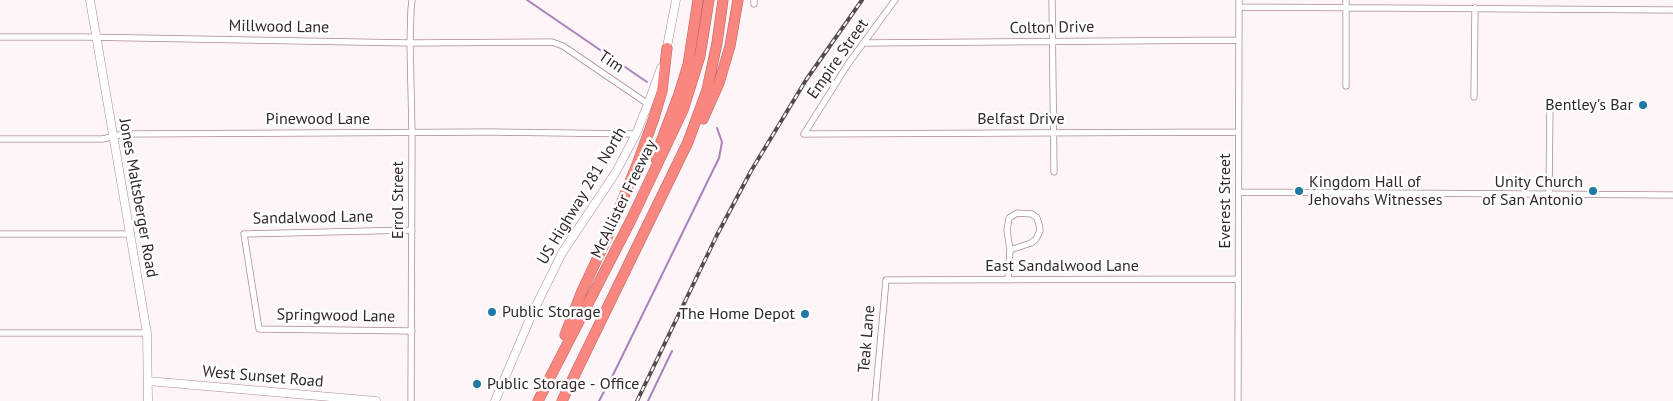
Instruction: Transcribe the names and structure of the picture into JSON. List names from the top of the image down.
{
  "streets": {
    "highway": ["McAllister Freeway"],
    "main road": ["US Highway 281 North", "Jones Maltsberger Road", "West Sunset Road"],
    "street": [
      "Millwood Lane",
      "Colton Drive",
      "Empire Street",
      "Tim",
      "Pinewood Lane",
      "Belfast Drive",
      "Errol Street",
      "Everest Street",
      "Sandalwood Lane",
      "East Sandalwood Lane",
      "Springwood Lane",
      "Teak Lane"
    ]
  },
  "crossings": [
    ["Millwood Lane", "Tim"],
    ["Millwood Lane", "Jones Maltsberger Road"],
    ["Millwood Lane", "Errol Street"],
    ["Colton Drive", "Empire Street"],
    ["Colton Drive", "Everest Street"],
    ["Empire Street", "Belfast Drive"],
    ["Tim", "US Highway 281 North"],
    ["Pinewood Lane", "US Highway 281 North"],
    ["Pinewood Lane", "Jones Maltsberger Road"],
    ["Pinewood Lane", "Errol Street"],
    ["Belfast Drive", "Everest Street"],
    ["Jones Maltsberger Road", "West Sunset Road"],
    ["Errol Street", "Sandalwood Lane"],
    ["Errol Street", "Springwood Lane"],
    ["Everest Street", "East Sandalwood Lane"],
    ["Sandalwood Lane", "Springwood Lane"],
    ["East Sandalwood Lane", "Teak Lane"]
  ],
  "places": [
    "Bentley's Bar",
    "Kingdom Hall of Jehovahs Witnesses",
    "Unity Church of San Antonio",
    "Public Storage",
    "The Home Depot",
    "Public Storage - Office"
  ]
}
